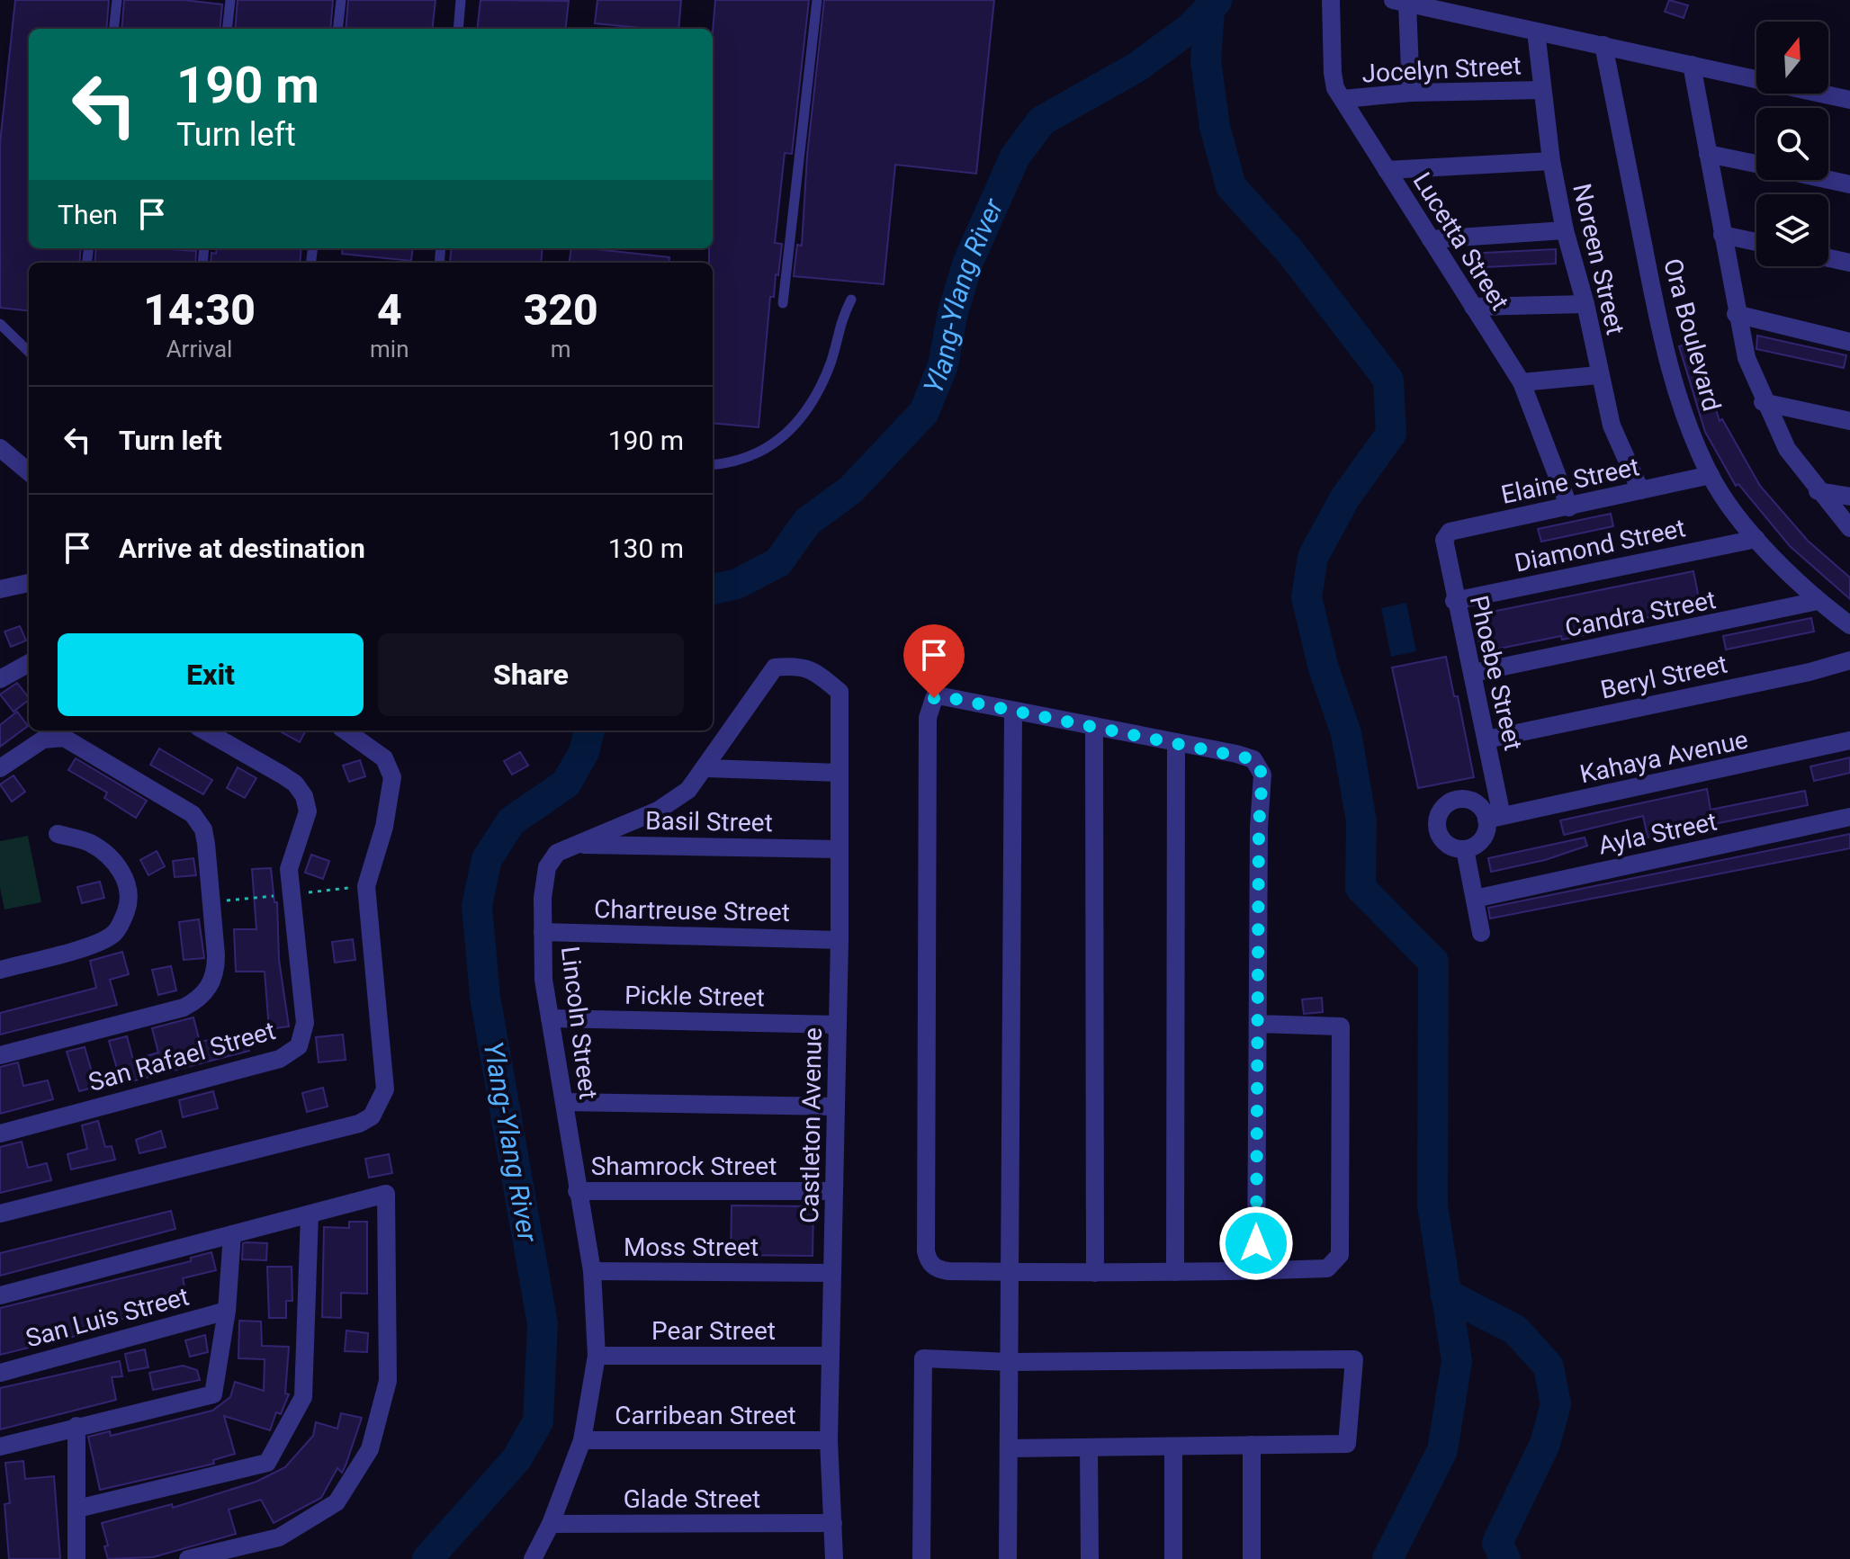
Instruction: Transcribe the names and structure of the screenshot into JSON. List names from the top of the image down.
{
  "streets": {
    "street": [
      "Jocelyn Street",
      "Lucetta Street",
      "Noreen Street",
      "Ora Boulevard",
      "Elaine Street",
      "Diamond Street",
      "Candra Street",
      "Phoebe Street",
      "Beryl Street",
      "Kahaya Avenue",
      "Basil Street",
      "Ayla Street",
      "Chartreuse Street",
      "Pickle Street",
      "Lincoln Street",
      "San Rafael Street",
      "Castleton Avenue",
      "Shamrock Street",
      "Moss Street",
      "San Luis Street",
      "Pear Street",
      "Carribean Street",
      "Glade Street"
    ]
  },
  "crossings": [
    ["Jocelyn Street", "Lucetta Street"],
    ["Jocelyn Street", "Noreen Street"],
    ["Lucetta Street", "Elaine Street"],
    ["Noreen Street", "Elaine Street"],
    ["Ora Boulevard", "Elaine Street"],
    ["Ora Boulevard", "Diamond Street"],
    ["Ora Boulevard", "Candra Street"],
    ["Elaine Street", "Phoebe Street"],
    ["Diamond Street", "Phoebe Street"],
    ["Candra Street", "Phoebe Street"],
    ["Phoebe Street", "Beryl Street"],
    ["Phoebe Street", "Kahaya Avenue"],
    ["Basil Street", "Lincoln Street"],
    ["Basil Street", "Castleton Avenue"],
    ["Chartreuse Street", "Lincoln Street"],
    ["Chartreuse Street", "Castleton Avenue"],
    ["Pickle Street", "Lincoln Street"],
    ["Pickle Street", "Castleton Avenue"],
    ["Lincoln Street", "Castleton Avenue"],
    ["Lincoln Street", "Shamrock Street"],
    ["Lincoln Street", "Moss Street"],
    ["Lincoln Street", "Pear Street"],
    ["Lincoln Street", "Carribean Street"],
    ["Lincoln Street", "Glade Street"],
    ["Castleton Avenue", "Shamrock Street"],
    ["Castleton Avenue", "Moss Street"],
    ["Castleton Avenue", "Pear Street"],
    ["Castleton Avenue", "Carribean Street"],
    ["Castleton Avenue", "Glade Street"]
  ],
  "water": ["Ylang-Ylang River"],
  "north": "top",
  "page": {
    "turn": ["190 m", "Turn left"],
    "then": "Then",
    "eta": [
      "14:30",
      "Arrival",
      "4",
      "min",
      "320",
      "m"
    ],
    "list": [
      {
        "name": "Turn left",
        "value": "190 m"
      },
      {
        "name": "Arrive at destination",
        "value": "130 m"
      }
    ],
    "buttons": ["Exit", "Share"]
  }
}
